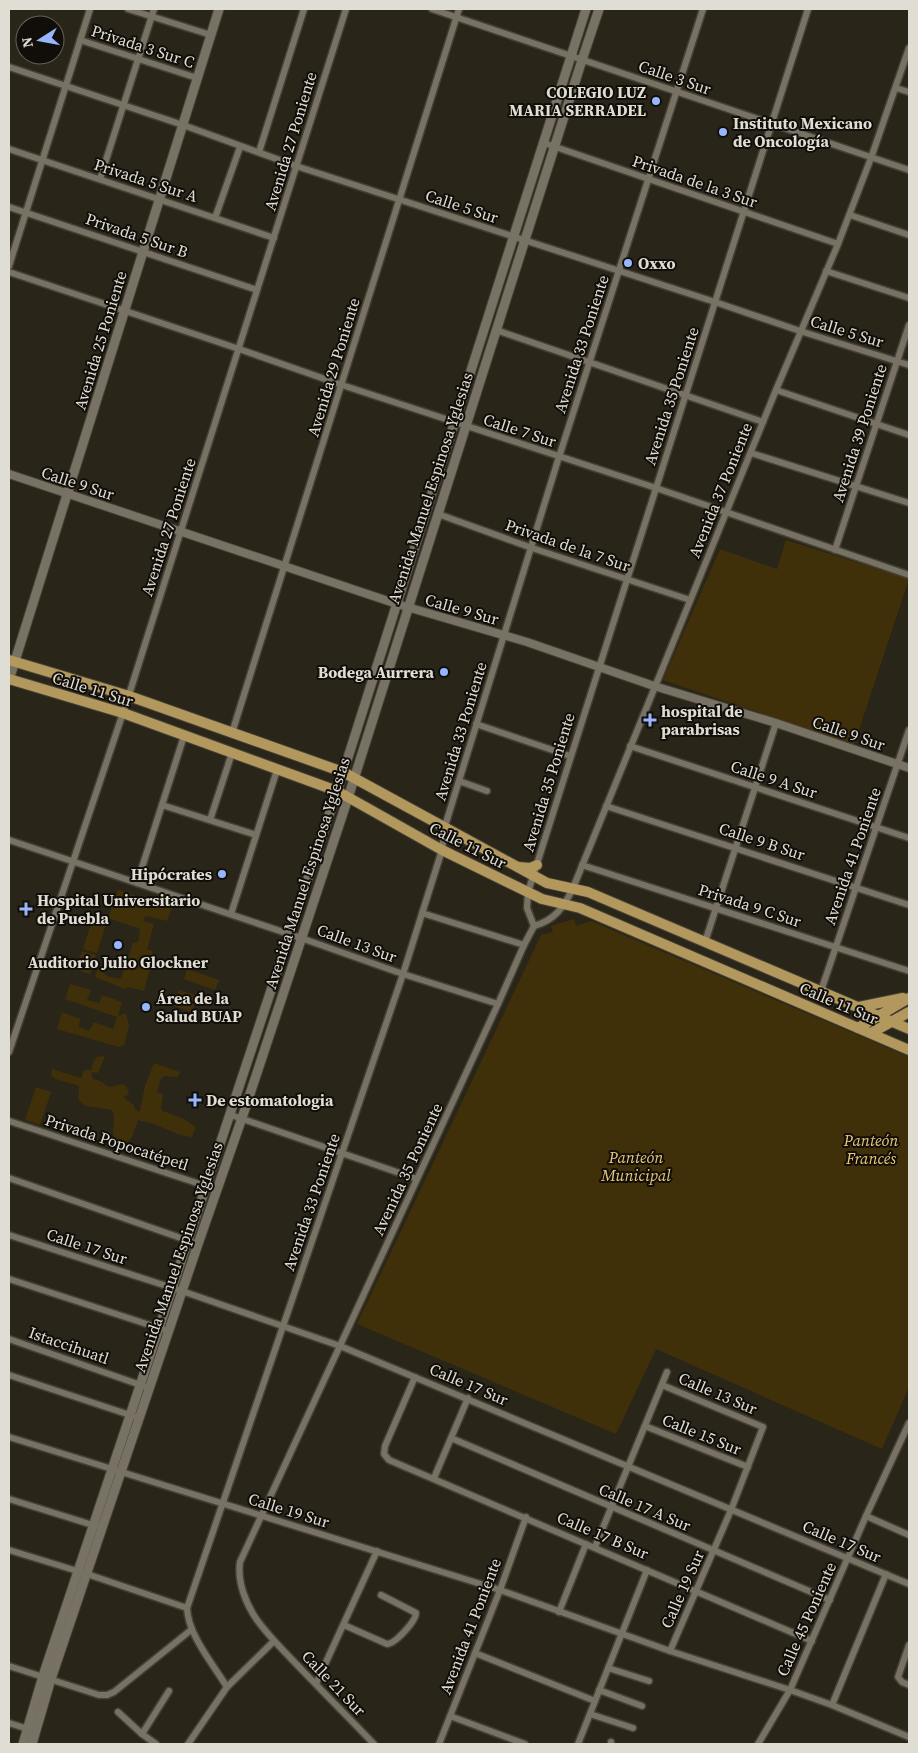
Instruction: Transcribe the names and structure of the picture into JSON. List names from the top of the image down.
{
  "streets": {
    "main road": ["Avenida 25 Poniente", "Avenida Manuel Espinosa Yglesias", "Calle 11 Sur"],
    "street": [
      "Privada 3 Sur C",
      "Calle 3 Sur",
      "Avenida 27 Poniente",
      "Privada 5 Sur A",
      "Privada de la 3 Sur",
      "Calle 5 Sur",
      "Privada 5 Sur B",
      "Avenida 33 Poniente",
      "Avenida 29 Poniente",
      "Avenida 35 Poniente",
      "Calle 7 Sur",
      "Avenida 39 Poniente",
      "Calle 9 Sur",
      "Avenida 37 Poniente",
      "Privada de la 7 Sur",
      "Calle 9 A Sur",
      "Calle 9 B Sur",
      "Avenida 41 Poniente",
      "Privada 9 C Sur",
      "Calle 13 Sur",
      "Privada Popocatépetl",
      "Calle 17 Sur",
      "Istaccihuatl",
      "Calle 15 Sur",
      "Calle 17 A Sur",
      "Calle 19 Sur",
      "Calle 17 B Sur",
      "Calle 45 Poniente",
      "Calle 21 Sur"
    ]
  },
  "crossings": [
    ["Privada 3 Sur C", "Avenida 25 Poniente"],
    ["Calle 3 Sur", "Avenida 33 Poniente"],
    ["Calle 3 Sur", "Avenida 29 Poniente"],
    ["Calle 3 Sur", "Avenida 35 Poniente"],
    ["Calle 3 Sur", "Avenida Manuel Espinosa Yglesias"],
    ["Calle 3 Sur", "Avenida 37 Poniente"],
    ["Avenida 27 Poniente", "Privada 5 Sur A"],
    ["Avenida 27 Poniente", "Calle 5 Sur"],
    ["Avenida 27 Poniente", "Privada 5 Sur B"],
    ["Avenida 27 Poniente", "Calle 7 Sur"],
    ["Avenida 27 Poniente", "Calle 9 Sur"],
    ["Avenida 27 Poniente", "Calle 11 Sur"],
    ["Avenida 27 Poniente", "Calle 13 Sur"],
    ["Privada 5 Sur A", "Avenida 25 Poniente"],
    ["Privada de la 3 Sur", "Avenida 33 Poniente"],
    ["Privada de la 3 Sur", "Avenida 35 Poniente"],
    ["Privada de la 3 Sur", "Avenida Manuel Espinosa Yglesias"],
    ["Privada de la 3 Sur", "Avenida 37 Poniente"],
    ["Calle 5 Sur", "Avenida 25 Poniente"],
    ["Calle 5 Sur", "Avenida 33 Poniente"],
    ["Calle 5 Sur", "Avenida 29 Poniente"],
    ["Calle 5 Sur", "Avenida 35 Poniente"],
    ["Calle 5 Sur", "Avenida 39 Poniente"],
    ["Calle 5 Sur", "Avenida Manuel Espinosa Yglesias"],
    ["Calle 5 Sur", "Avenida 37 Poniente"],
    ["Privada 5 Sur B", "Avenida 25 Poniente"],
    ["Avenida 25 Poniente", "Calle 7 Sur"],
    ["Avenida 25 Poniente", "Calle 9 Sur"],
    ["Avenida 25 Poniente", "Calle 11 Sur"],
    ["Avenida 33 Poniente", "Calle 7 Sur"],
    ["Avenida 33 Poniente", "Calle 9 Sur"],
    ["Avenida 33 Poniente", "Privada de la 7 Sur"],
    ["Avenida 33 Poniente", "Calle 11 Sur"],
    ["Avenida 33 Poniente", "Calle 13 Sur"],
    ["Avenida 33 Poniente", "Calle 17 Sur"],
    ["Avenida 33 Poniente", "Calle 19 Sur"],
    ["Avenida 29 Poniente", "Calle 7 Sur"],
    ["Avenida 29 Poniente", "Calle 9 Sur"],
    ["Avenida 29 Poniente", "Calle 11 Sur"],
    ["Avenida 35 Poniente", "Calle 7 Sur"],
    ["Avenida 35 Poniente", "Calle 9 Sur"],
    ["Avenida 35 Poniente", "Avenida 37 Poniente"],
    ["Avenida 35 Poniente", "Privada de la 7 Sur"],
    ["Avenida 35 Poniente", "Calle 11 Sur"],
    ["Avenida 35 Poniente", "Calle 13 Sur"],
    ["Avenida 35 Poniente", "Calle 17 Sur"],
    ["Avenida 35 Poniente", "Calle 19 Sur"],
    ["Avenida 35 Poniente", "Calle 21 Sur"],
    ["Calle 7 Sur", "Avenida 39 Poniente"],
    ["Calle 7 Sur", "Avenida Manuel Espinosa Yglesias"],
    ["Calle 7 Sur", "Avenida 37 Poniente"],
    ["Calle 9 Sur", "Avenida Manuel Espinosa Yglesias"],
    ["Calle 9 Sur", "Avenida 37 Poniente"],
    ["Calle 9 Sur", "Avenida 41 Poniente"],
    ["Avenida Manuel Espinosa Yglesias", "Privada de la 7 Sur"],
    ["Avenida Manuel Espinosa Yglesias", "Calle 11 Sur"],
    ["Avenida Manuel Espinosa Yglesias", "Calle 13 Sur"],
    ["Avenida Manuel Espinosa Yglesias", "Privada Popocatépetl"],
    ["Avenida Manuel Espinosa Yglesias", "Calle 17 Sur"],
    ["Avenida Manuel Espinosa Yglesias", "Istaccihuatl"],
    ["Avenida Manuel Espinosa Yglesias", "Calle 19 Sur"],
    ["Avenida 37 Poniente", "Privada de la 7 Sur"],
    ["Avenida 37 Poniente", "Calle 11 Sur"],
    ["Avenida 37 Poniente", "Calle 9 A Sur"],
    ["Avenida 37 Poniente", "Calle 9 B Sur"],
    ["Avenida 37 Poniente", "Privada 9 C Sur"],
    ["Calle 11 Sur", "Avenida 41 Poniente"],
    ["Calle 9 A Sur", "Avenida 41 Poniente"],
    ["Calle 9 B Sur", "Avenida 41 Poniente"],
    ["Avenida 41 Poniente", "Privada 9 C Sur"],
    ["Avenida 41 Poniente", "Calle 19 Sur"],
    ["Avenida 41 Poniente", "Calle 17 B Sur"],
    ["Calle 13 Sur", "Calle 19 Sur"],
    ["Calle 17 Sur", "Calle 19 Sur"],
    ["Calle 17 Sur", "Calle 17 B Sur"],
    ["Calle 17 Sur", "Calle 45 Poniente"],
    ["Calle 15 Sur", "Calle 19 Sur"],
    ["Calle 17 A Sur", "Calle 19 Sur"],
    ["Calle 17 A Sur", "Calle 45 Poniente"],
    ["Calle 19 Sur", "Calle 17 B Sur"],
    ["Calle 19 Sur", "Calle 45 Poniente"],
    ["Calle 17 B Sur", "Calle 45 Poniente"]
  ],
  "parks": ["Panteón Francés", "Panteón Municipal"],
  "places": {
    "other": [
      "COLEGIO LUZ MARIA SERRADEL",
      "Instituto Mexicano de Oncología",
      "Oxxo",
      "Bodega Aurrera",
      "Hipócrates",
      "Auditorio Julio Glockner",
      "Área de la Salud BUAP"
    ],
    "health": ["hospital de parabrisas", "Hospital Universitario de Puebla", "De estomatologia"]
  },
  "north": "left"
}
